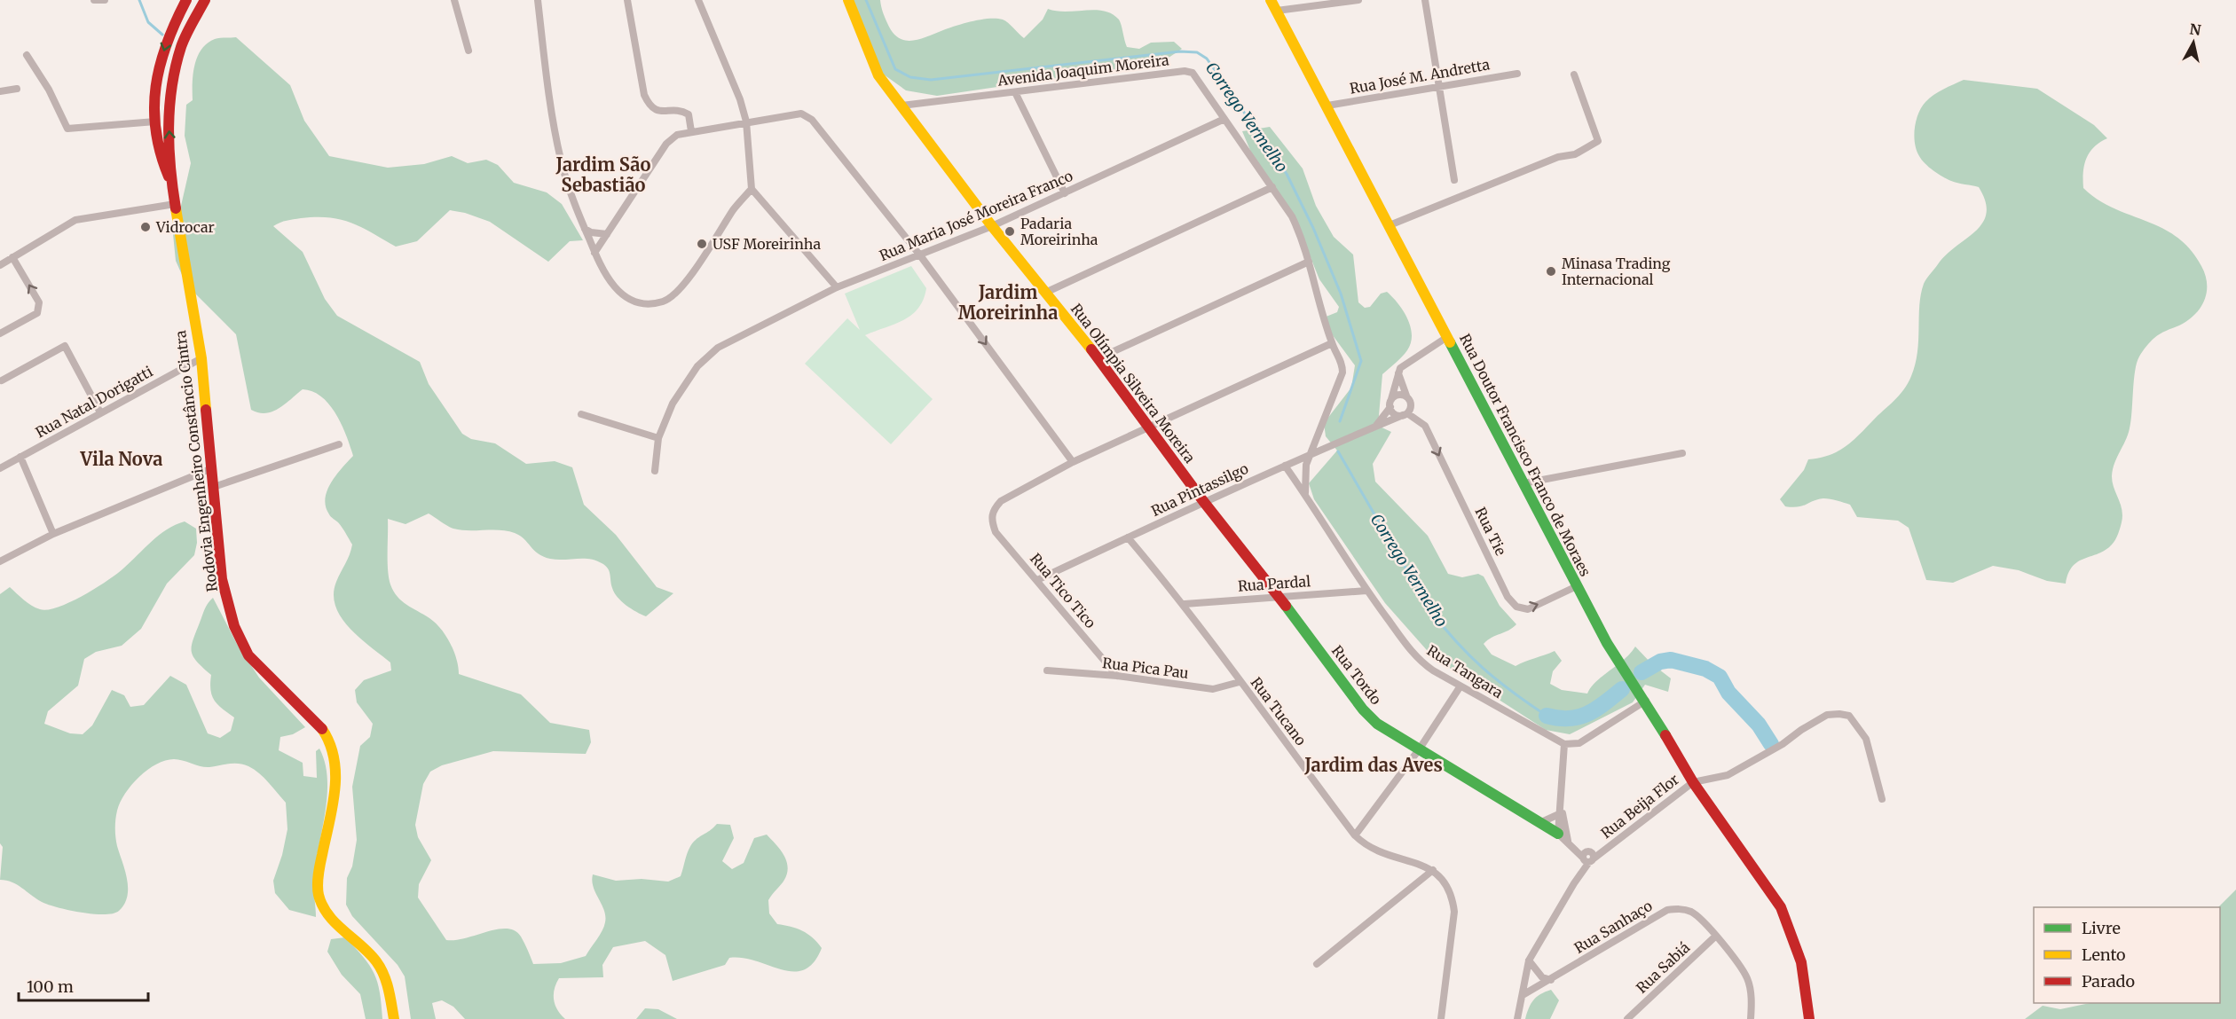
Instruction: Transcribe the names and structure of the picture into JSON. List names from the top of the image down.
{
  "streets": {
    "street": [
      "Avenida Joaquim Moreira",
      "Rua José M. Andretta",
      "Rua Maria José Moreira Franco",
      "Rua Olímpia Silveira Moreira",
      "Rua Natal Dorigatti",
      "Rua Doutor Francisco Franco de Moraes",
      "Rodovia Engenheiro Constâncio Cintra",
      "Rua Pintassilgo",
      "Rua Tie",
      "Rua Pardal",
      "Rua Tico Tico",
      "Rua Pica Pau",
      "Rua Tangara",
      "Rua Tordo",
      "Rua Tucano",
      "Rua Beija Flor",
      "Rua Sanhaço",
      "Rua Sabiá"
    ]
  },
  "crossings": [
    ["Avenida Joaquim Moreira", "Rua Maria José Moreira Franco"],
    ["Avenida Joaquim Moreira", "Rua Olímpia Silveira Moreira"],
    ["Avenida Joaquim Moreira", "Rua Pintassilgo"],
    ["Avenida Joaquim Moreira", "Rua Tangara"],
    ["Rua José M. Andretta", "Rua Doutor Francisco Franco de Moraes"],
    ["Rua Maria José Moreira Franco", "Rua Olímpia Silveira Moreira"],
    ["Rua Olímpia Silveira Moreira", "Rua Pintassilgo"],
    ["Rua Olímpia Silveira Moreira", "Rua Tordo"],
    ["Rua Natal Dorigatti", "Rodovia Engenheiro Constâncio Cintra"],
    ["Rua Doutor Francisco Franco de Moraes", "Rua Tie"],
    ["Rua Doutor Francisco Franco de Moraes", "Rua Beija Flor"],
    ["Rua Pintassilgo", "Rua Tie"],
    ["Rua Pintassilgo", "Rua Tico Tico"],
    ["Rua Pintassilgo", "Rua Tangara"],
    ["Rua Pintassilgo", "Rua Tordo"],
    ["Rua Pintassilgo", "Rua Tucano"],
    ["Rua Pardal", "Rua Tangara"],
    ["Rua Pardal", "Rua Tordo"],
    ["Rua Pardal", "Rua Tucano"],
    ["Rua Tico Tico", "Rua Pica Pau"],
    ["Rua Pica Pau", "Rua Tucano"],
    ["Rua Sanhaço", "Rua Sabiá"]
  ],
  "one_way": ["Rua Tie"],
  "districts": [
    "Jardim São Sebastião",
    "Jardim Moreirinha",
    "Vila Nova",
    "Jardim das Aves"
  ],
  "water": ["Corrego Vermelho"],
  "places": [
    "Vidrocar",
    "Padaria Moreirinha",
    "USF Moreirinha",
    "Minasa Trading Internacional"
  ],
  "legend": ["Livre", "Lento", "Parado"],
  "scale_bar": "100 m",
  "north": "top"
}
